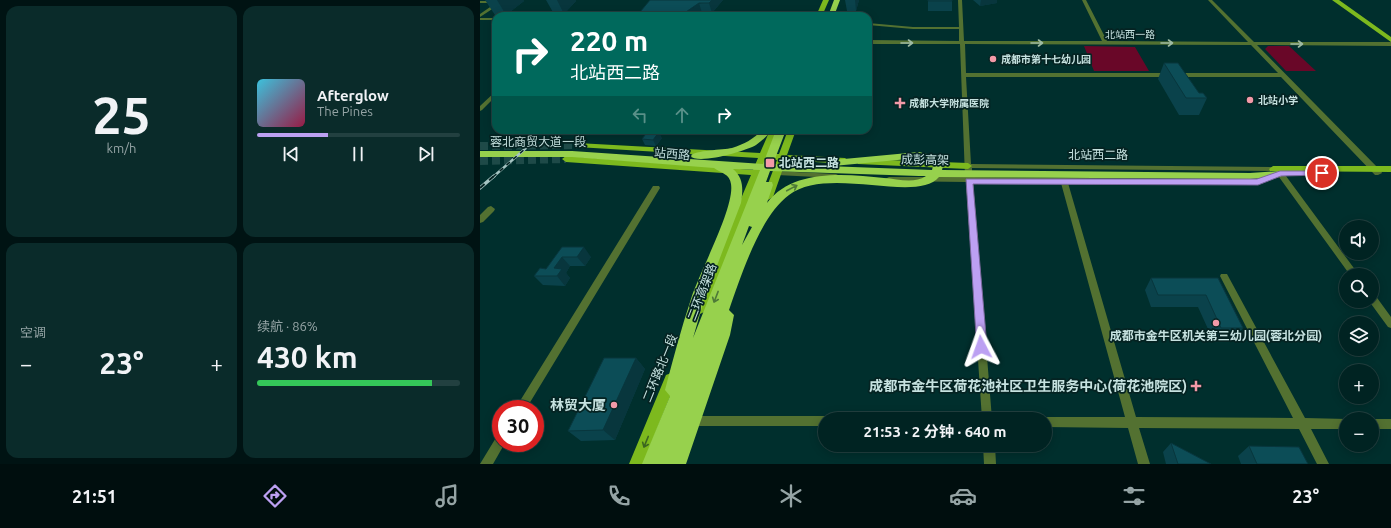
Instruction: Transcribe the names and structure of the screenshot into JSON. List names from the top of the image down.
{
  "streets": {
    "highway": ["蓉北商贸大道一段", "成彭高架", "二环高架路"],
    "main road": ["站西路", "北站西二路", "二环路北一段"],
    "street": ["北站西一路"]
  },
  "crossings": [
    ["蓉北商贸大道一段", "成彭高架"],
    ["站西路", "北站西二路"],
    ["站西路", "二环路北一段"],
    ["二环高架路", "二环路北一段"]
  ],
  "places": {
    "other": [
      "成都市第十七幼儿园",
      "北站小学",
      "成都市金牛区机关第三幼儿园(蓉北分园)",
      "林贸大厦"
    ],
    "health": ["成都大学附属医院", "成都市金牛区荷花池社区卫生服务中心(荷花池院区)"],
    "transit": ["北站西二路"]
  },
  "page": {
    "tile": [
      ["25", "km/h"],
      "空调",
      ["续航 · 86%", "430 km"]
    ],
    "turn": ["220 m", "北站西二路"],
    "song": ["Afterglow", "The Pines"],
    "map_buttons": ["+", "−"],
    "heat": ["−", "23°", "+"],
    "limit": "30",
    "trip": "21:53 · 2 分钟 · 640 m",
    "tabs": ["21:51", "23°"]
  }
}
